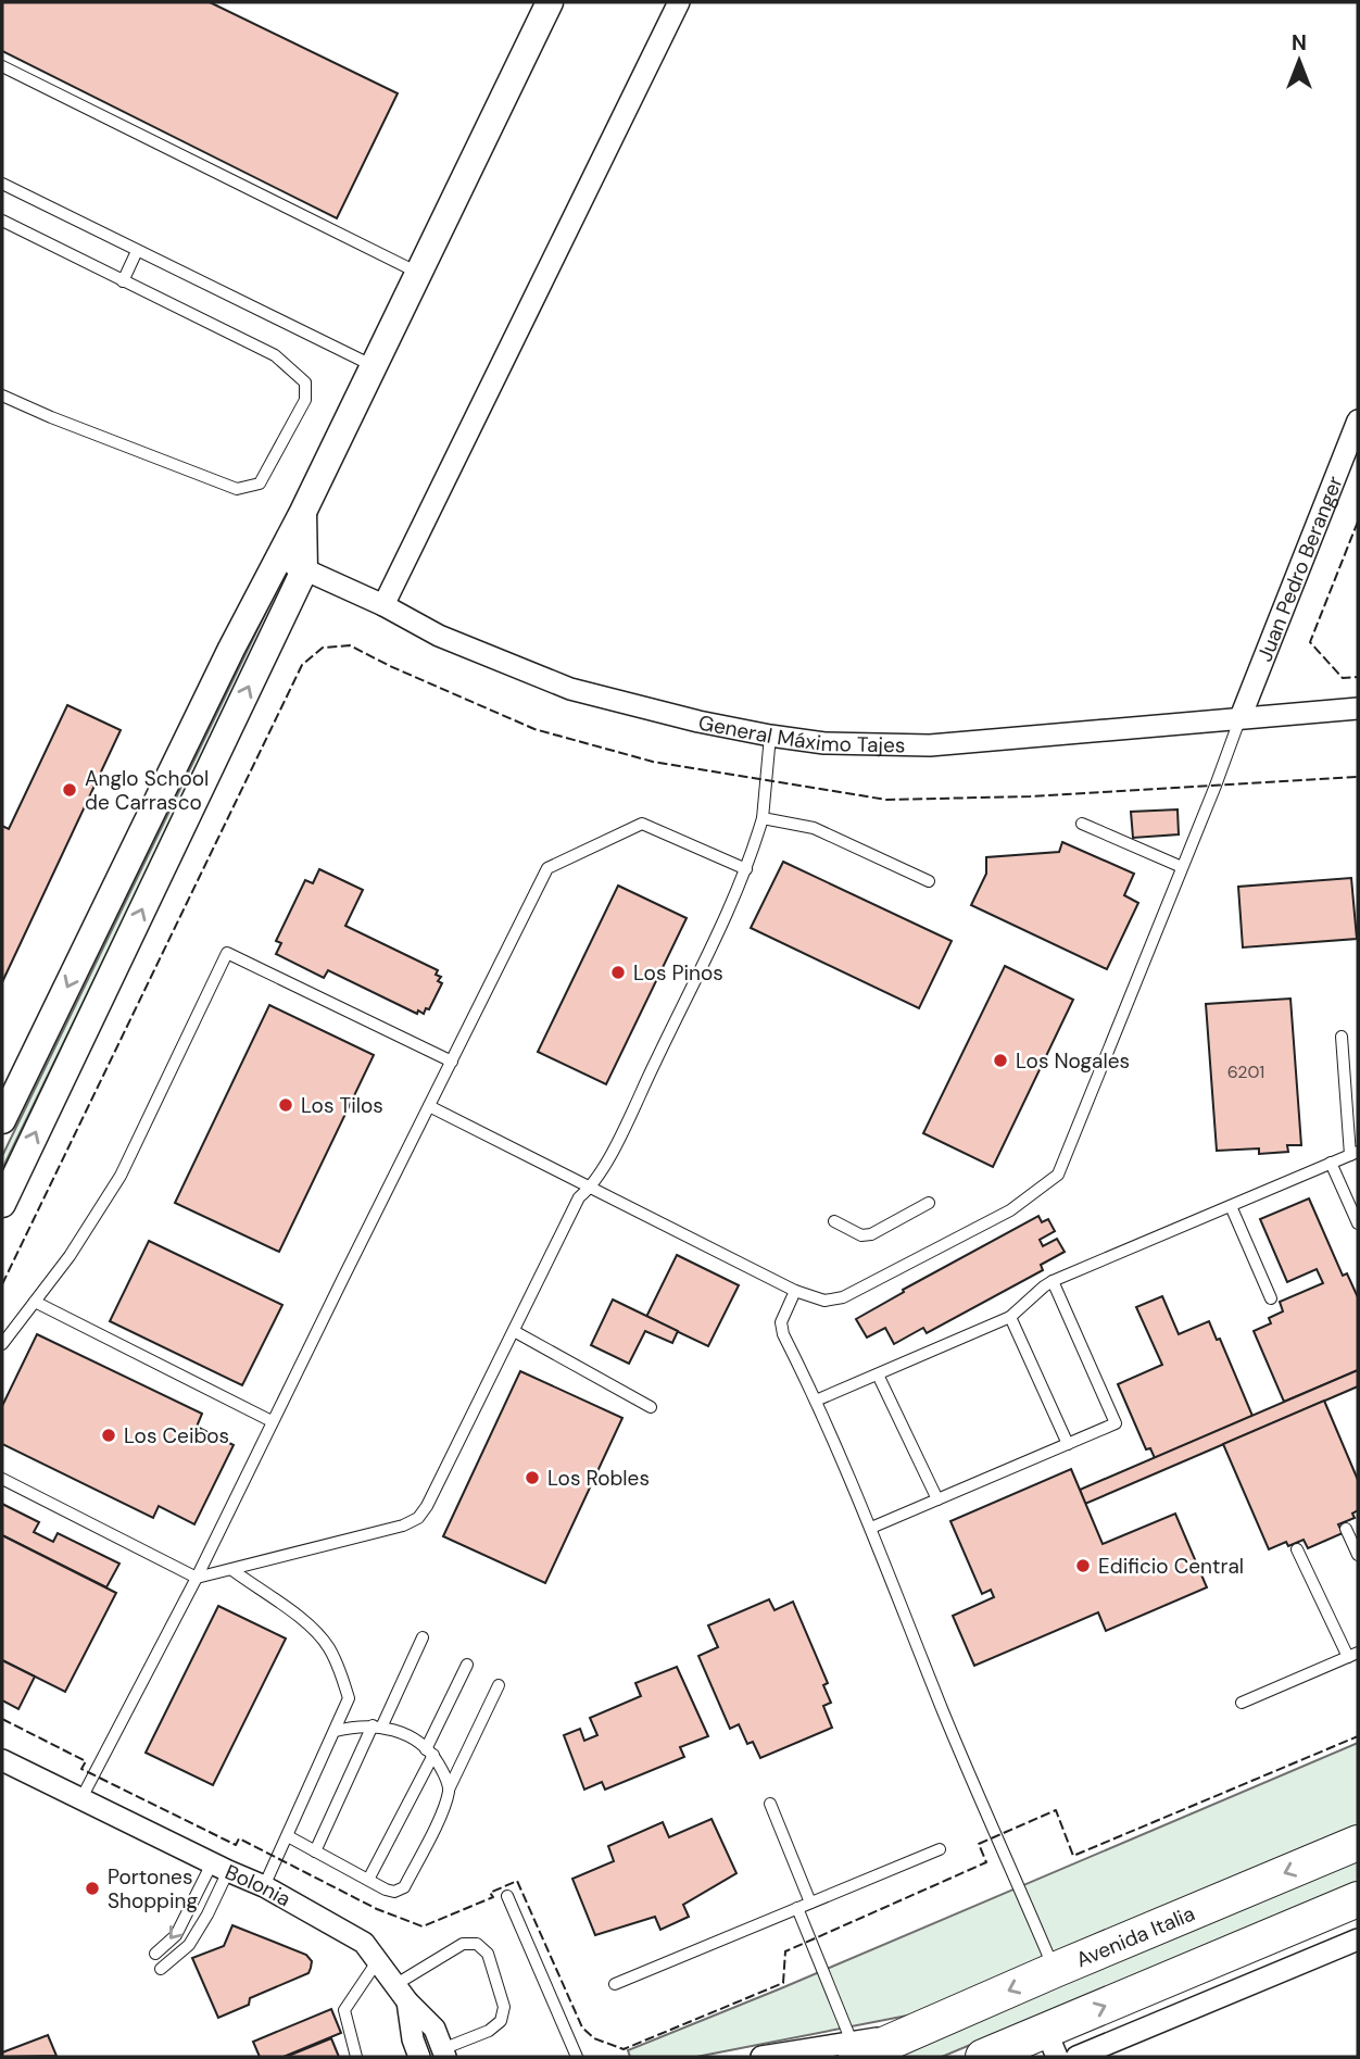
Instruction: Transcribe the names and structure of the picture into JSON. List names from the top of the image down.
{
  "streets": {
    "main road": ["Avenida Italia"],
    "street": ["Juan Pedro Beranger", "General Máximo Tajes", "Bolonia"]
  },
  "crossings": [
    ["Juan Pedro Beranger", "General Máximo Tajes"]
  ],
  "places": [
    "Anglo School de Carrasco",
    "Los Pinos",
    "Los Nogales",
    "Los Tilos",
    "Los Ceibos",
    "Los Robles",
    "Edificio Central",
    "Portones Shopping"
  ],
  "house_numbers": ["6201"],
  "north": "top"
}
